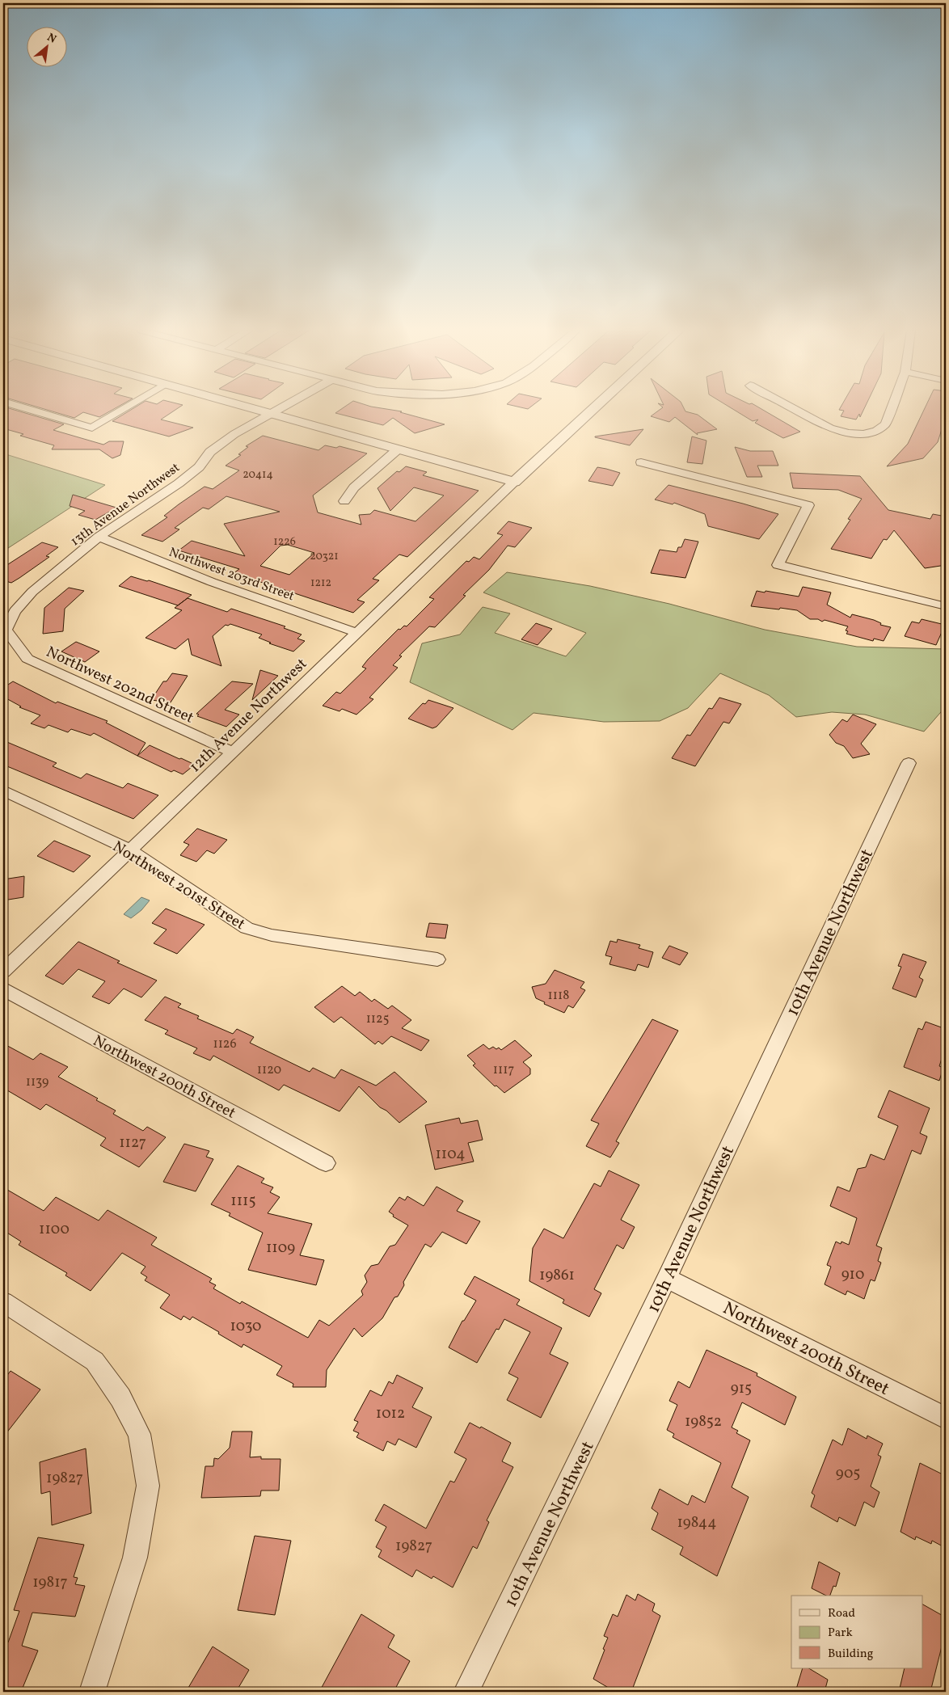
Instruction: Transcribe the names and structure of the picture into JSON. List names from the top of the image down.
{
  "streets": {
    "street": [
      "13th Avenue Northwest",
      "Northwest 203rd Street",
      "Northwest 202nd Street",
      "12th Avenue Northwest",
      "Northwest 201st Street",
      "10th Avenue Northwest",
      "Northwest 200th Street"
    ]
  },
  "crossings": [
    ["13th Avenue Northwest", "Northwest 203rd Street"],
    ["13th Avenue Northwest", "Northwest 202nd Street"],
    ["Northwest 203rd Street", "12th Avenue Northwest"],
    ["Northwest 202nd Street", "12th Avenue Northwest"],
    ["12th Avenue Northwest", "Northwest 201st Street"],
    ["10th Avenue Northwest", "Northwest 200th Street"]
  ],
  "house_numbers": [
    "20414",
    "1226",
    "20321",
    "1212",
    "1118",
    "1125",
    "1126",
    "1120",
    "1117",
    "1139",
    "1127",
    "1104",
    "1115",
    "1100",
    "1109",
    "910",
    "19861",
    "1030",
    "915",
    "1012",
    "19852",
    "905",
    "19827",
    "19844",
    "19827",
    "19817"
  ],
  "legend": ["Road", "Park", "Building"],
  "north": "top right"
}
